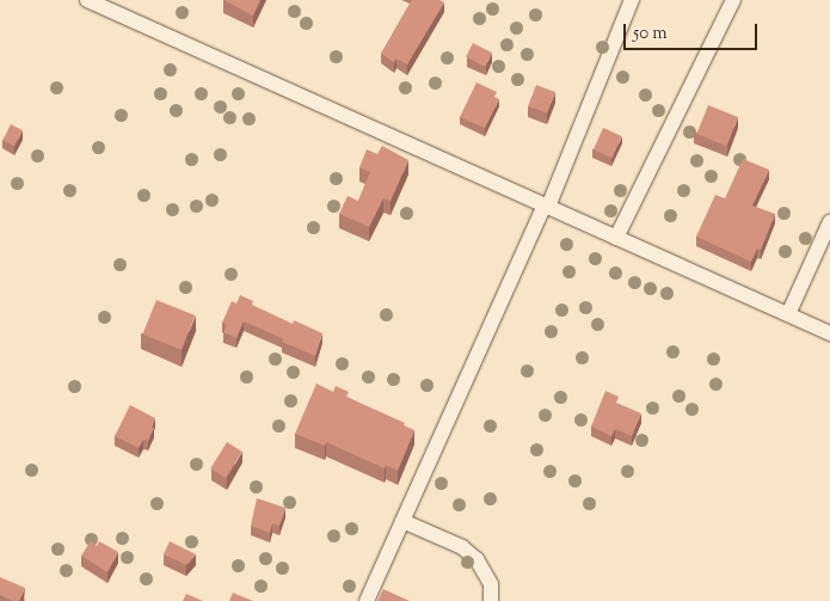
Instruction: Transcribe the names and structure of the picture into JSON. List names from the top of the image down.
{
  "scale_bar": "50 m"
}
